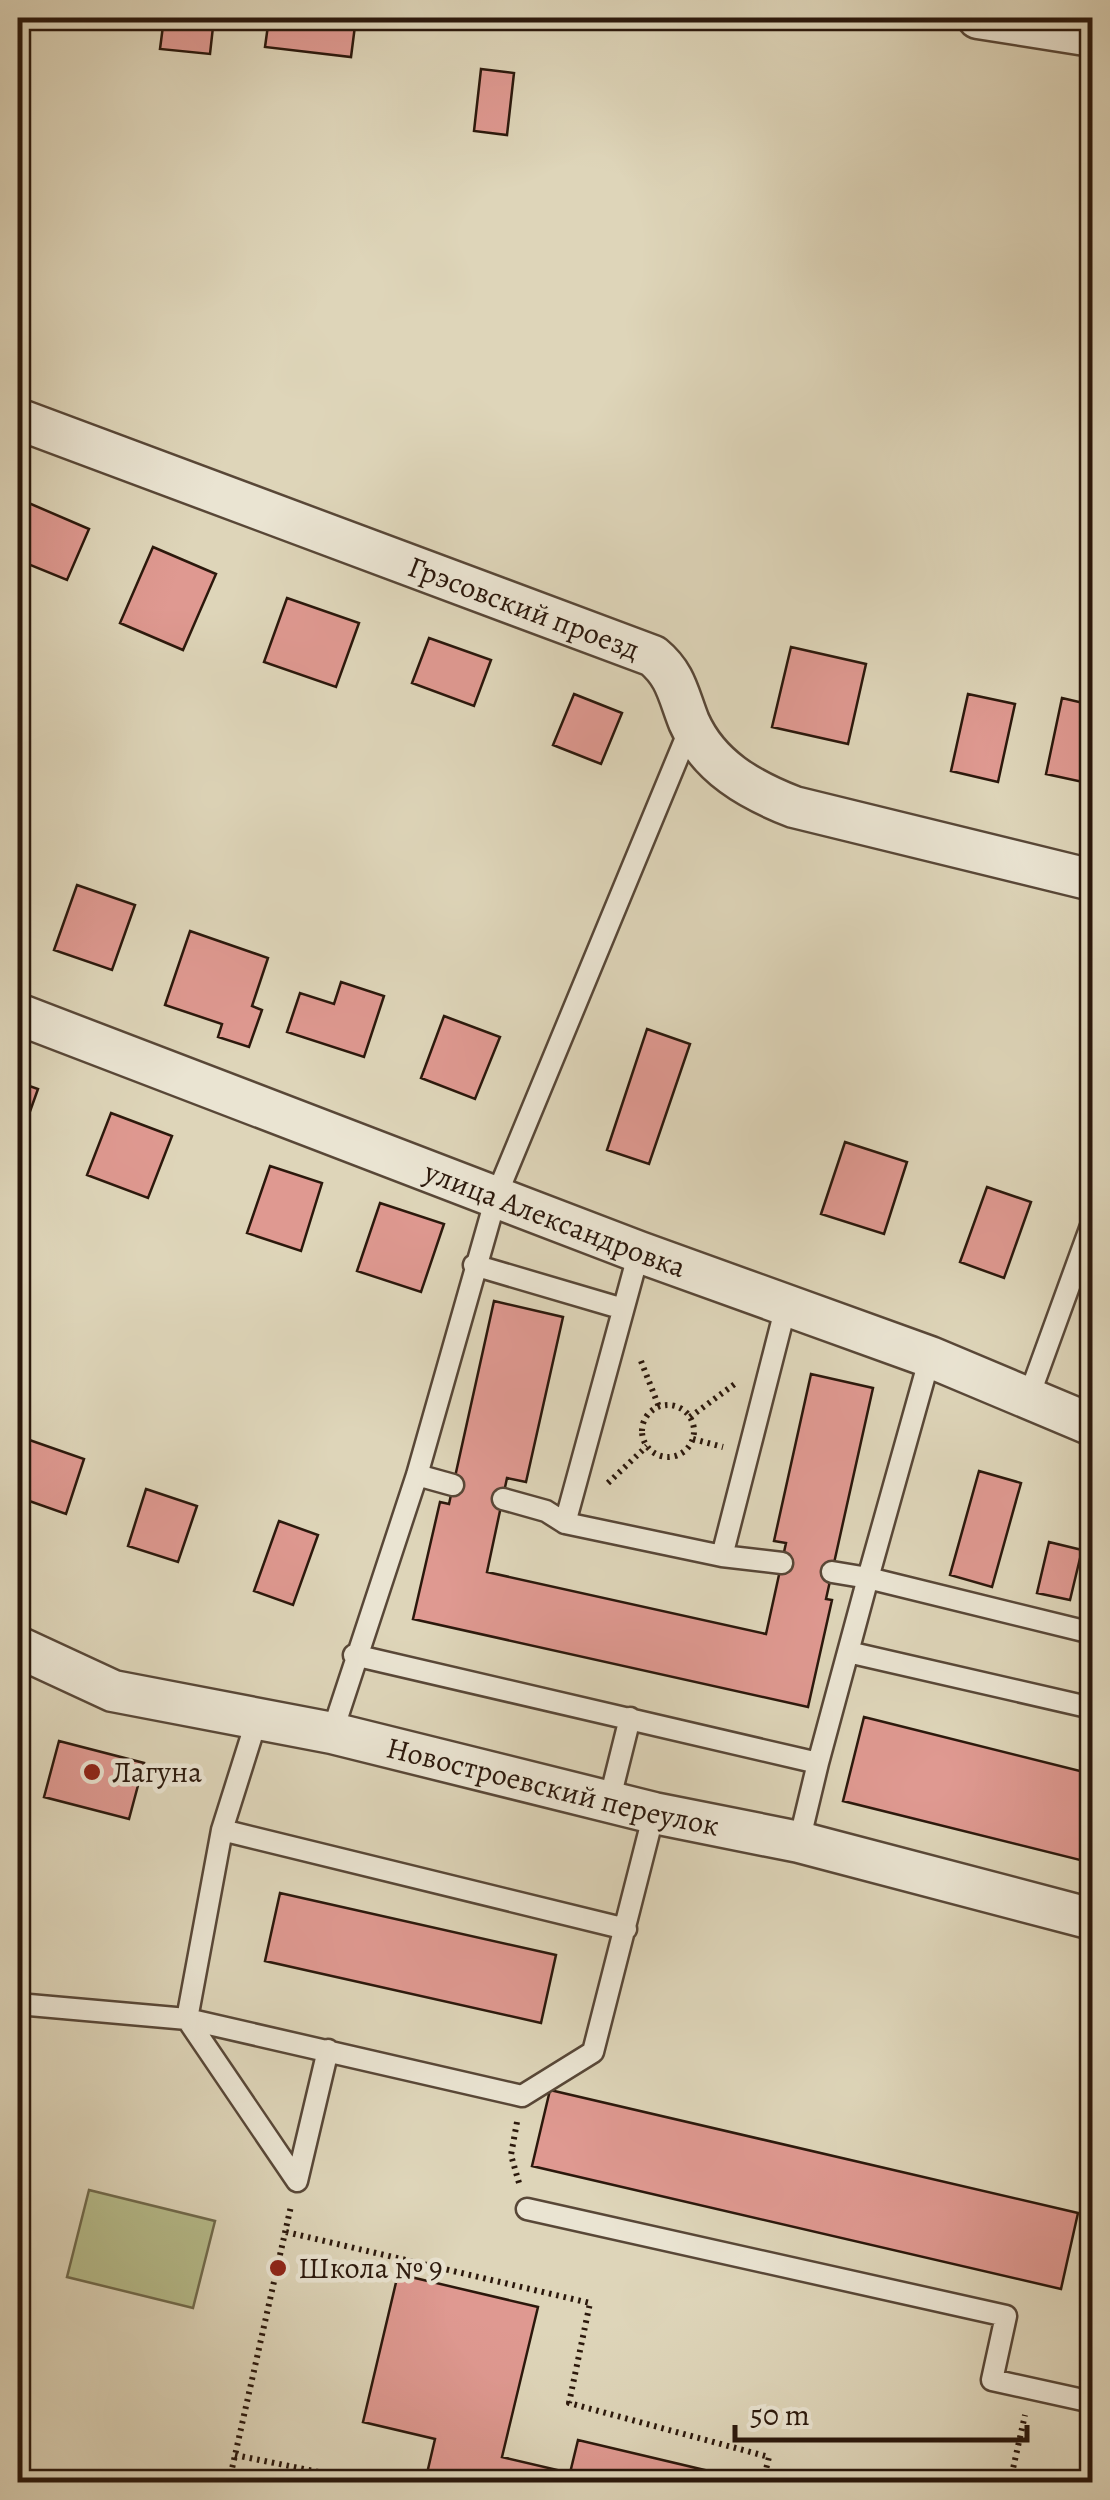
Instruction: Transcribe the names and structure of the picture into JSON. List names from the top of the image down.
{
  "streets": {
    "street": ["Грэсовский проезд", "улица Александровка", "Новостроевский переулок"]
  },
  "places": ["Лагуна", "Школа № 9"],
  "scale_bar": "50 m"
}
